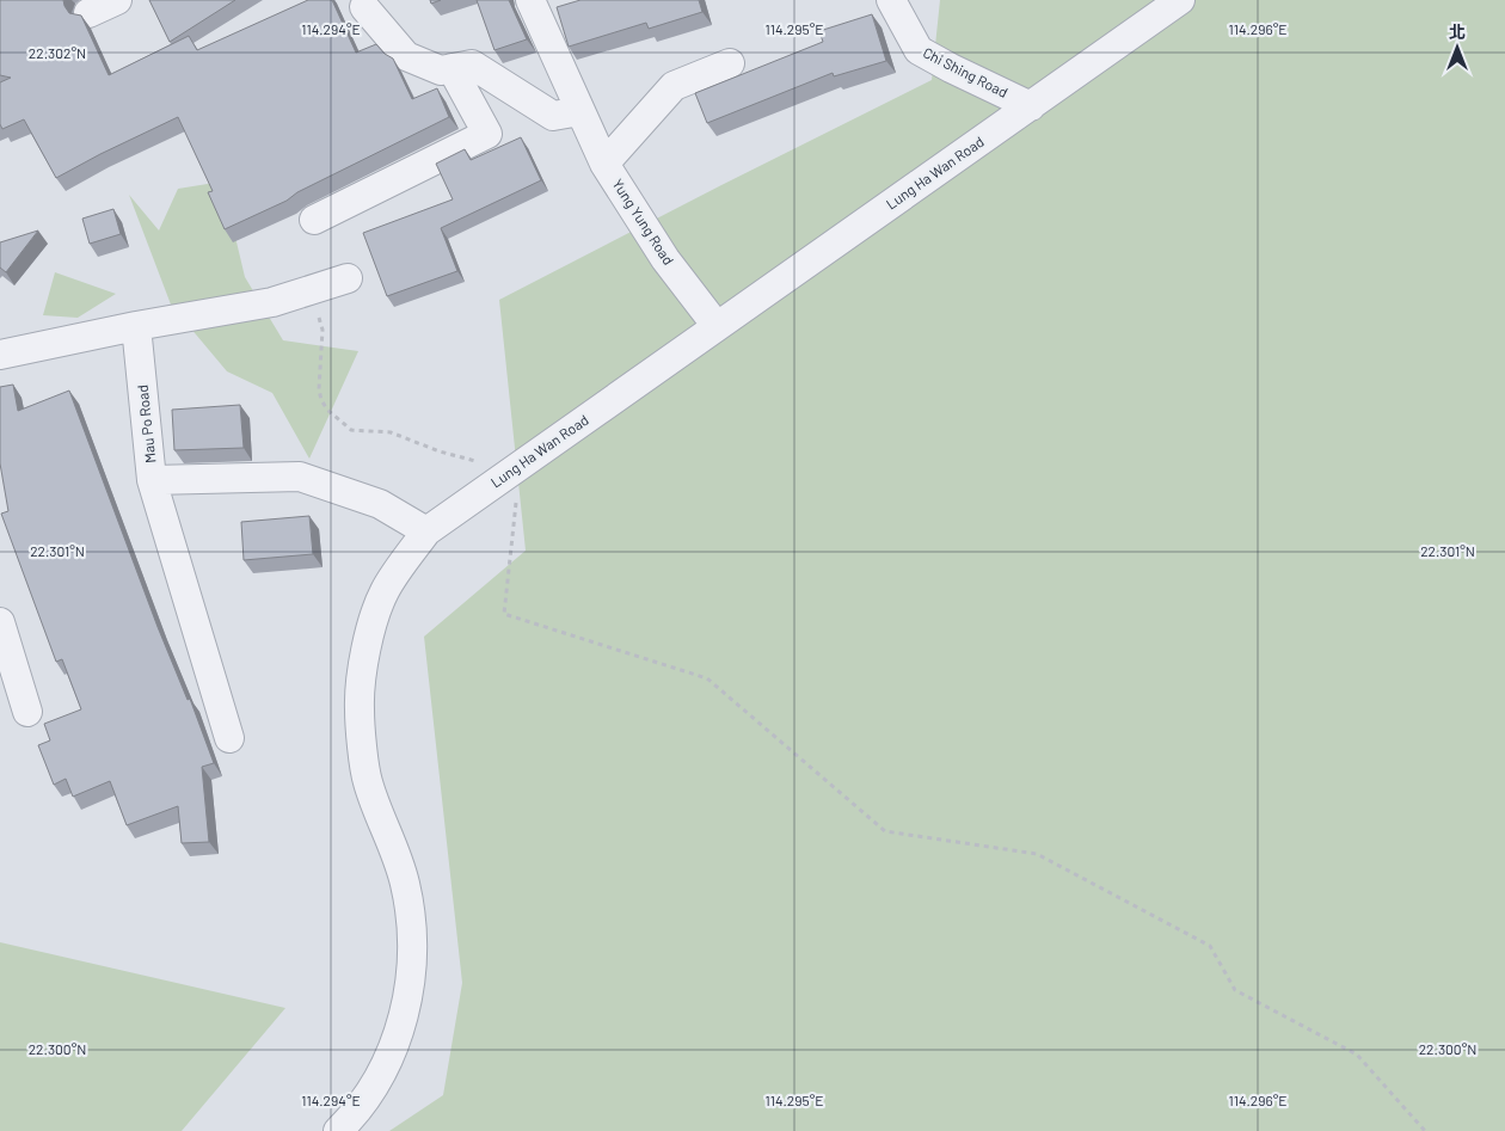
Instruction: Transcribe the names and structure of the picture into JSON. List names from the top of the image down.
{
  "streets": {
    "street": [
      "Chi Shing Road",
      "Lung Ha Wan Road",
      "Yung Yung Road",
      "Mau Po Road"
    ]
  },
  "crossings": [
    ["Chi Shing Road", "Lung Ha Wan Road"],
    ["Lung Ha Wan Road", "Yung Yung Road"],
    ["Lung Ha Wan Road", "Mau Po Road"]
  ],
  "north": "top",
  "coordinates": [
    "114.294°E",
    "114.295°E",
    "114.296°E",
    "22.302°N",
    "22.301°N",
    "22.300°N"
  ]
}
